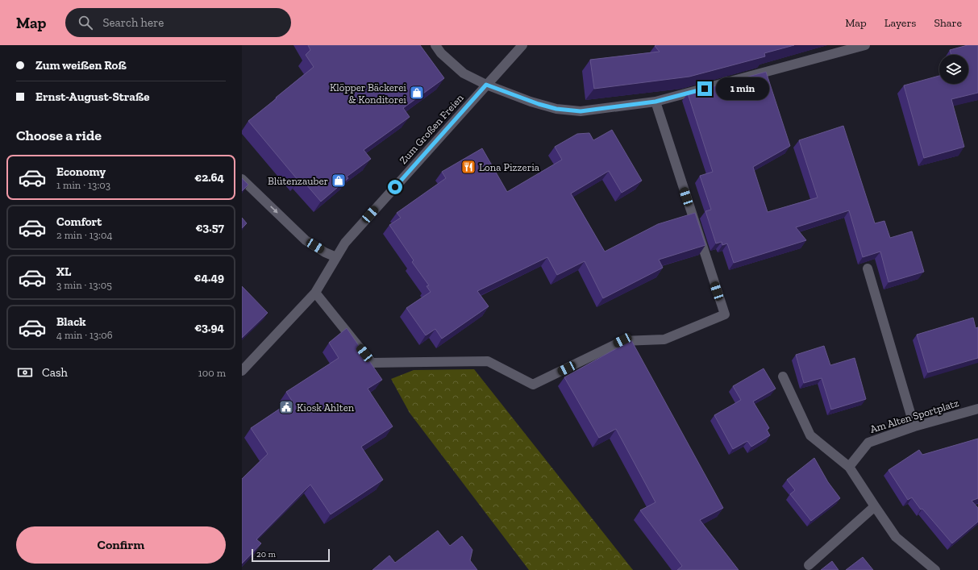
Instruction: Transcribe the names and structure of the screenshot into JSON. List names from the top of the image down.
{
  "streets": {
    "street": ["Zum Großen Freien", "Am Alten Sportplatz"]
  },
  "places": {
    "shop": ["Klöpper Bäckerei & Konditorei", "Blütenzauber"],
    "restaurant": ["Lona Pizzeria"],
    "public building": ["Kiosk Ahlten"]
  },
  "scale_bar": "20 m",
  "page": {
    "header": "Map",
    "search": "Search here",
    "nav": ["Map", "Layers", "Share"],
    "banner": ["Zum weißen Roß", "Ernst-August-Straße"],
    "bubble": "1 min",
    "heading": "Choose a ride",
    "list": [
      {
        "name": "Economy",
        "note": "1 min · 13:03",
        "value": "€2.64"
      },
      {
        "name": "Comfort",
        "note": "2 min · 13:04",
        "value": "€3.57"
      },
      {
        "name": "XL",
        "note": "3 min · 13:05",
        "value": "€4.49"
      },
      {
        "name": "Black",
        "note": "4 min · 13:06",
        "value": "€3.94"
      }
    ],
    "pay": ["Cash", "100 m"],
    "buttons": "Confirm",
    "scale": "20 m"
  }
}
